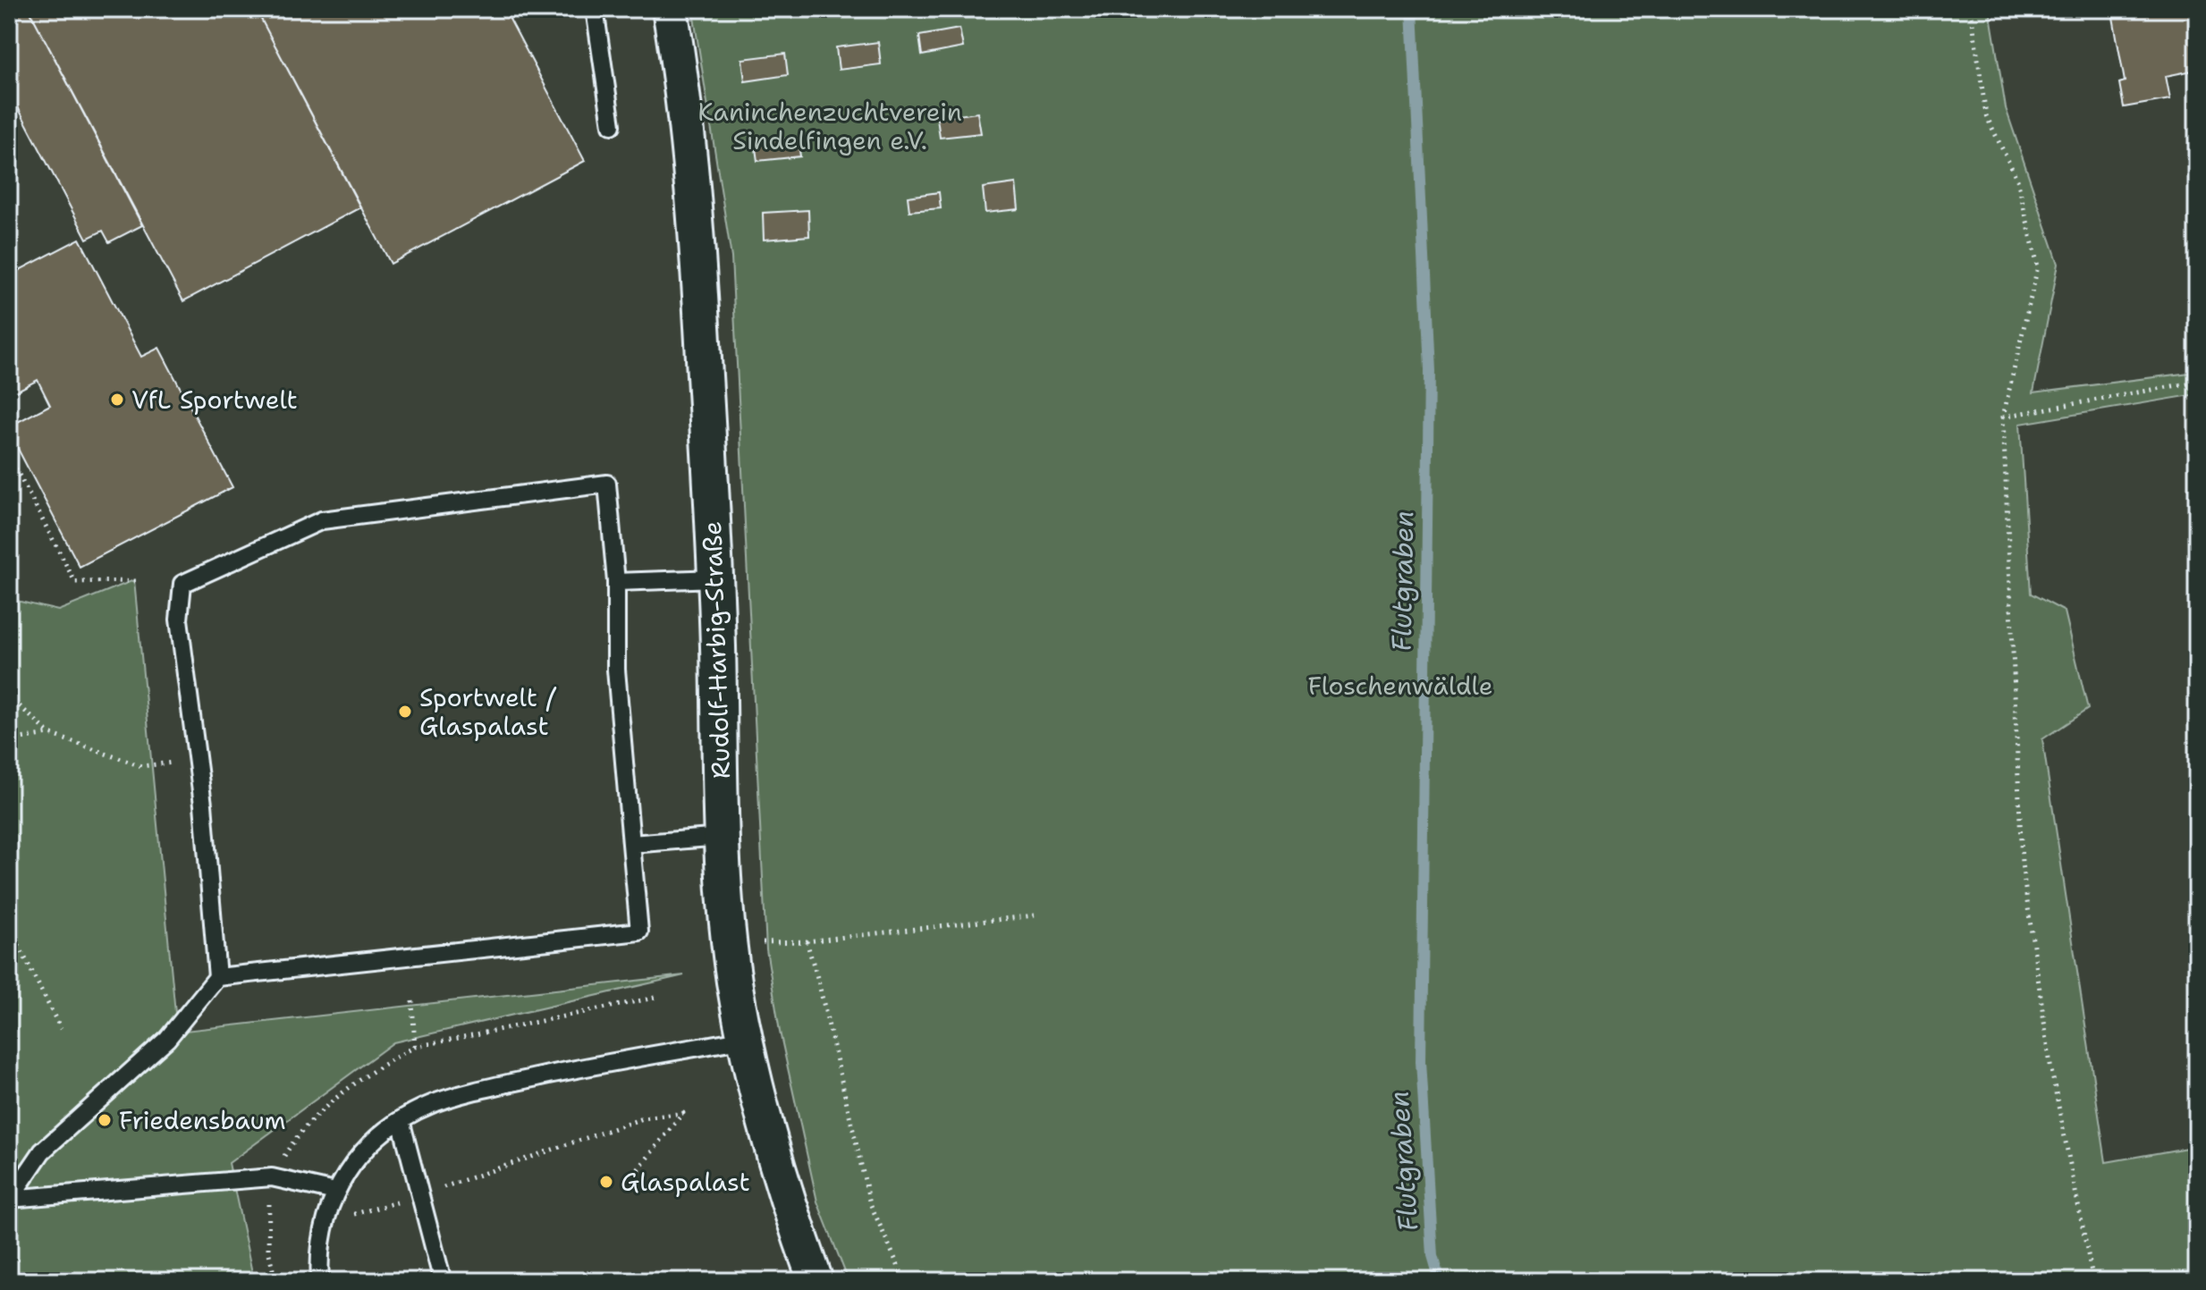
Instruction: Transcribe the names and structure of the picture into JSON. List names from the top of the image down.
{
  "streets": {
    "street": ["Rudolf-Harbig-Straße"]
  },
  "water": ["Flutgraben"],
  "parks": ["Kaninchenzuchtverein Sindelfingen e.V.", "Floschenwäldle"],
  "places": [
    "VfL Sportwelt",
    "Sportwelt / Glaspalast",
    "Friedensbaum",
    "Glaspalast"
  ]
}
